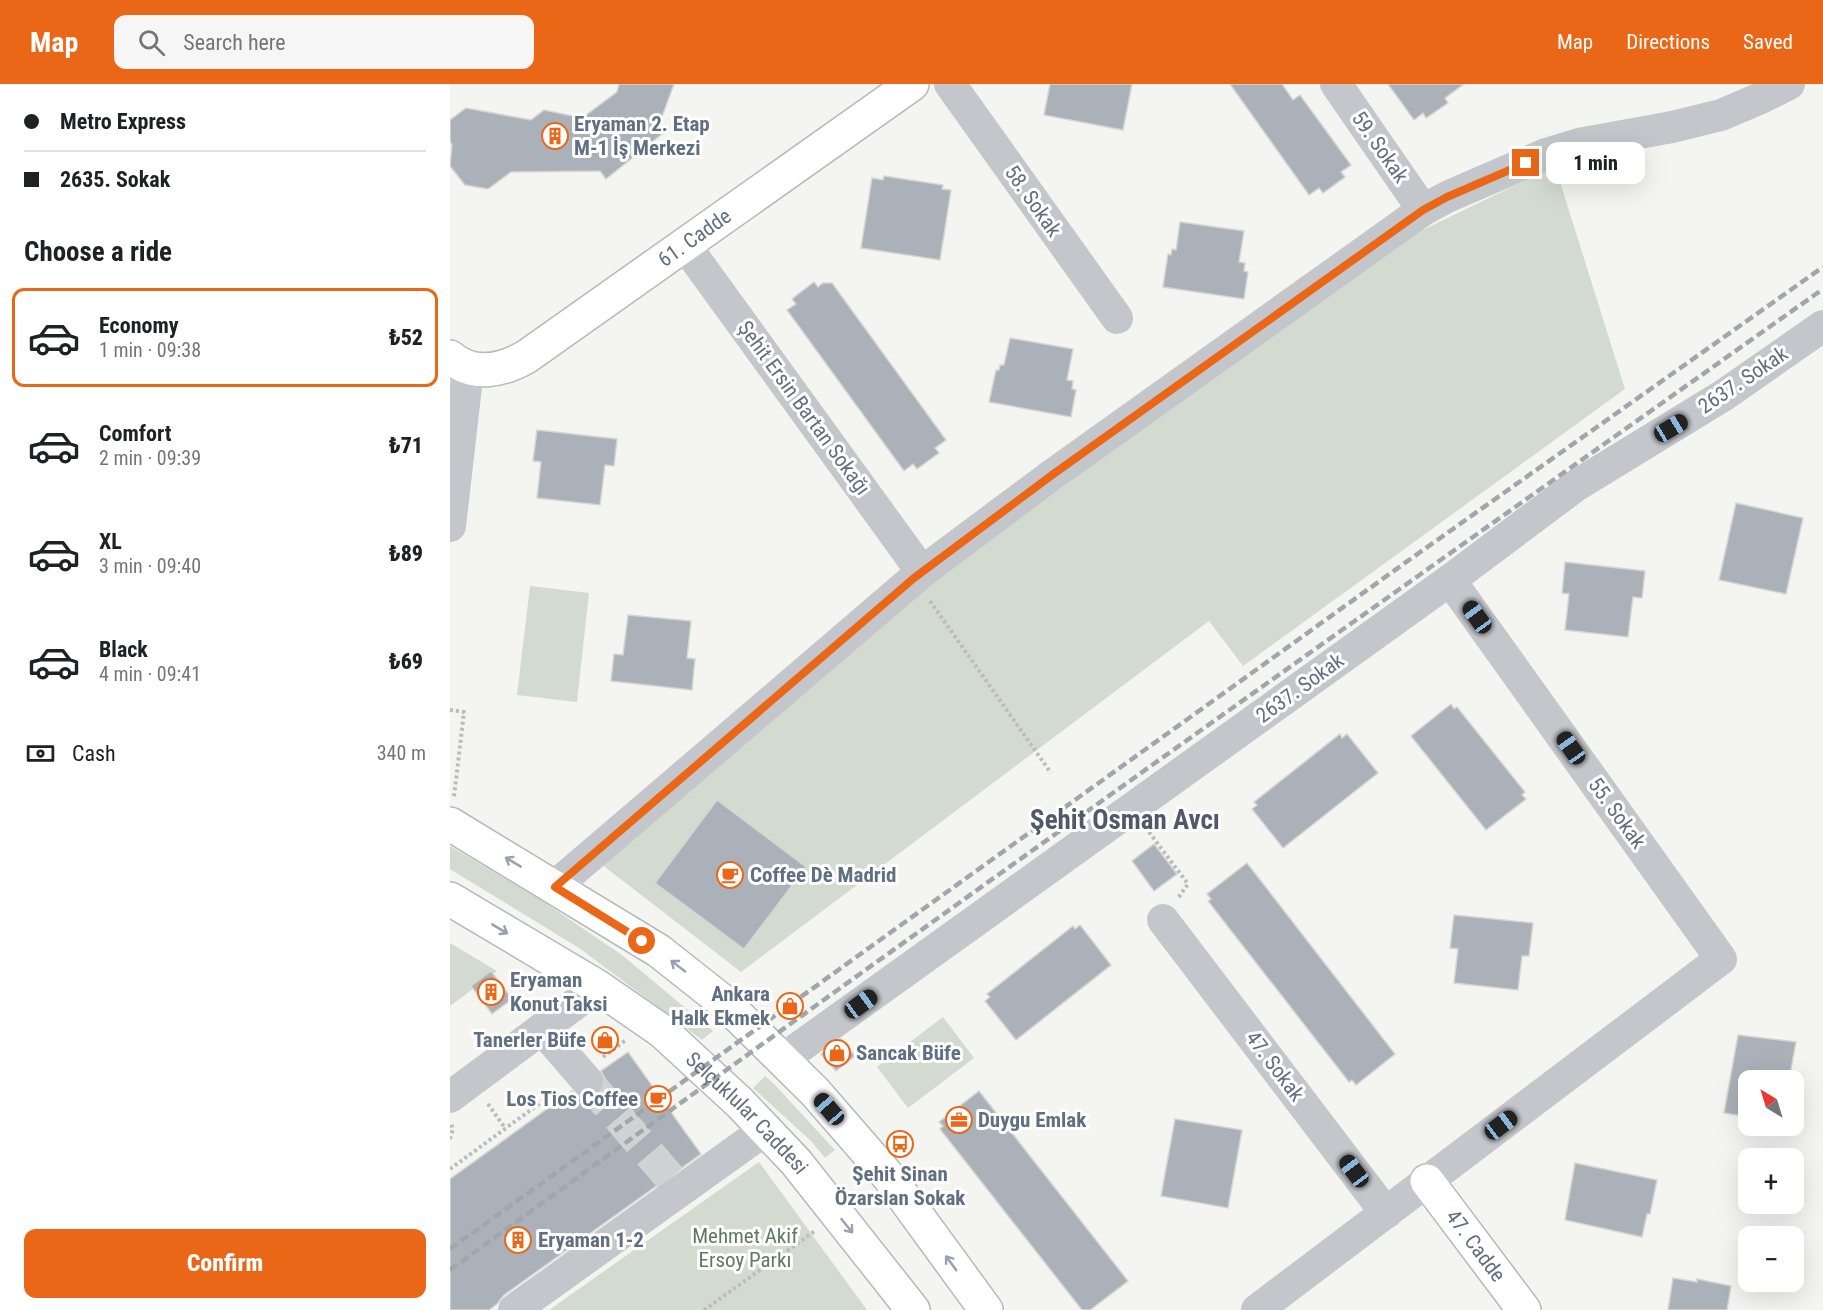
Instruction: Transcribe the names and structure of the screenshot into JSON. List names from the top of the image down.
{
  "streets": {
    "main road": ["61. Cadde", "Selçuklular Caddesi", "47. Cadde"],
    "street": [
      "59. Sokak",
      "58. Sokak",
      "2637. Sokak",
      "Şehit Ersin Bartan Sokağı",
      "55. Sokak",
      "47. Sokak"
    ]
  },
  "crossings": [
    ["61. Cadde", "Şehit Ersin Bartan Sokağı"],
    ["2637. Sokak", "55. Sokak"],
    ["55. Sokak", "47. Cadde"]
  ],
  "districts": ["Şehit Osman Avcı"],
  "parks": ["Mehmet Akif Ersoy Parkı"],
  "places": {
    "building": ["Eryaman 2. Etap M-1 İş Merkezi", "Eryaman Konut Taksi", "Eryaman 1-2"],
    "cafe": ["Coffee Dè Madrid", "Los Tios Coffee"],
    "shop": ["Ankara Halk Ekmek", "Tanerler Büfe", "Sancak Büfe"],
    "office": ["Duygu Emlak"],
    "bus stop": ["Şehit Sinan Özarslan Sokak"]
  },
  "north": "top left",
  "page": {
    "header": "Map",
    "search": "Search here",
    "nav": ["Map", "Directions", "Saved"],
    "banner": ["Metro Express", "2635. Sokak"],
    "bubble": "1 min",
    "heading": "Choose a ride",
    "list": [
      {
        "name": "Economy",
        "note": "1 min · 09:38",
        "value": "₺52"
      },
      {
        "name": "Comfort",
        "note": "2 min · 09:39",
        "value": "₺71"
      },
      {
        "name": "XL",
        "note": "3 min · 09:40",
        "value": "₺89"
      },
      {
        "name": "Black",
        "note": "4 min · 09:41",
        "value": "₺69"
      }
    ],
    "pay": ["Cash", "340 m"],
    "map_buttons": ["+", "−"],
    "buttons": "Confirm"
  }
}
